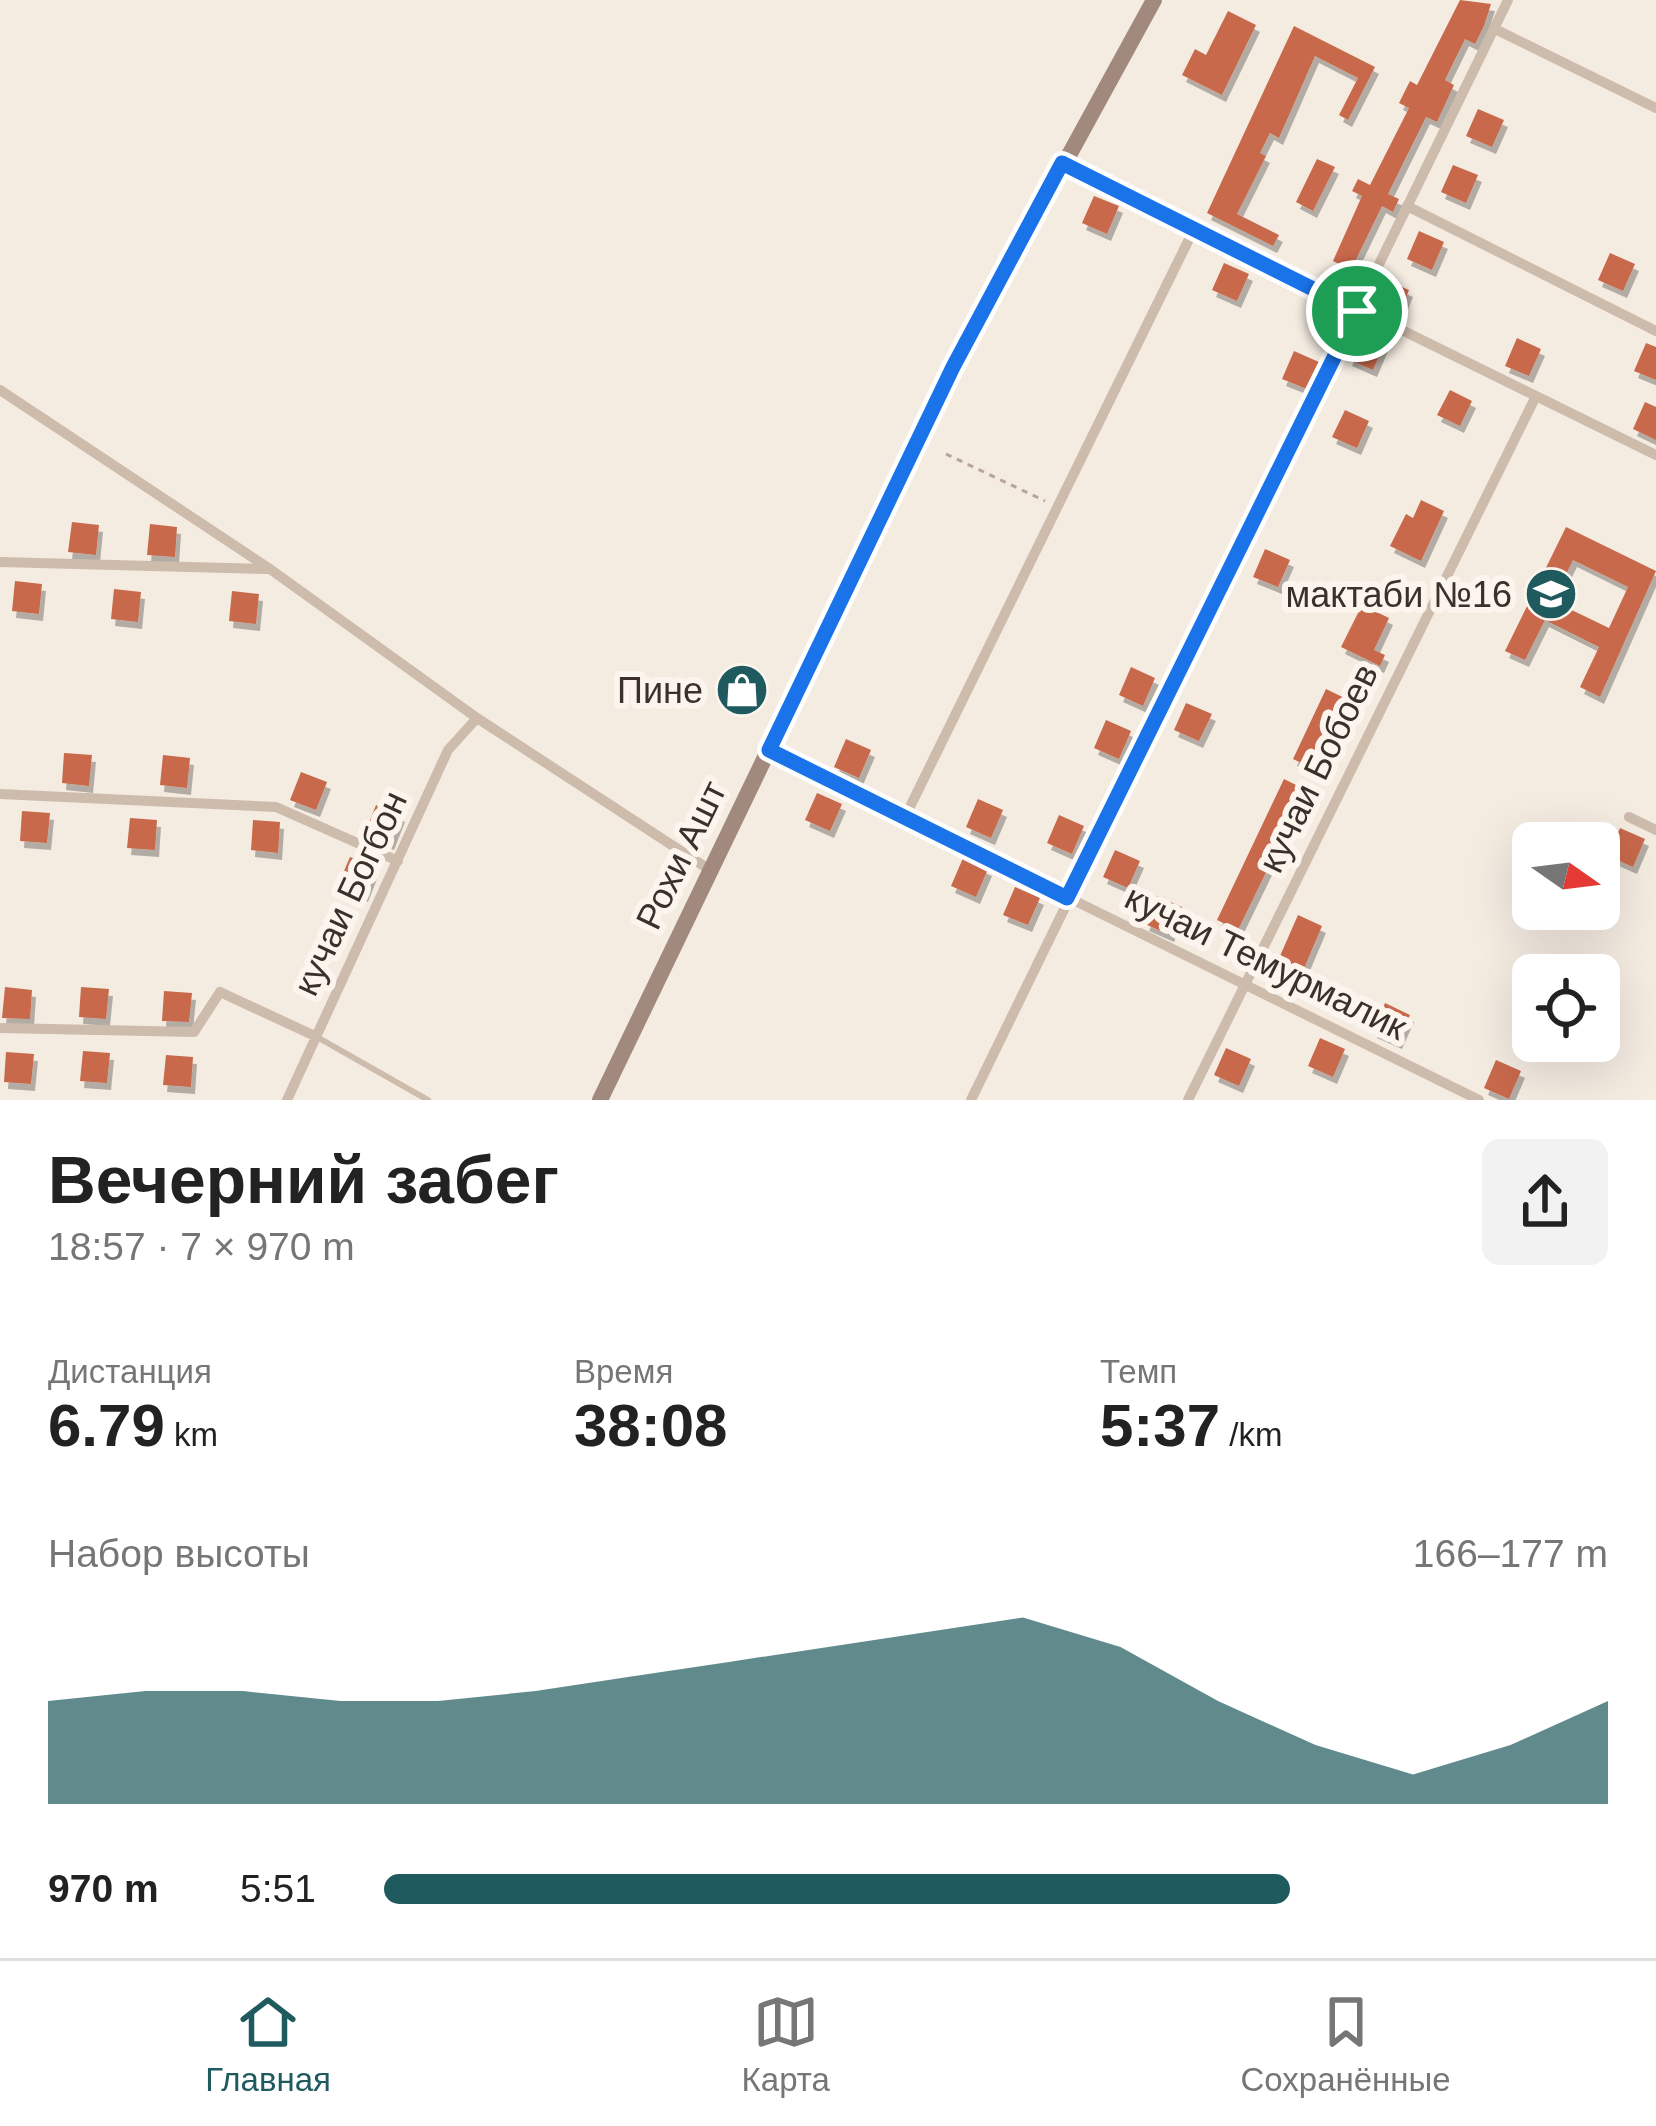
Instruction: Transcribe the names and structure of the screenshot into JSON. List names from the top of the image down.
{
  "streets": {
    "main road": ["Рохи Ашт"],
    "street": ["кучаи Бобоев", "кучаи Богбон", "кучаи Темурмалик"]
  },
  "crossings": [
    ["кучаи Бобоев", "кучаи Темурмалик"],
    ["Рохи Ашт", "кучаи Темурмалик"]
  ],
  "places": {
    "school or university": ["мактаби №16"],
    "shop": ["Пине"]
  },
  "north": "right",
  "page": {
    "heading": ["Вечерний забег", "18:57 · 7 × 970 m"],
    "stats": [
      ["Дистанция", "6.79 km"],
      ["Время", "38:08"],
      ["Темп", "5:37 /km"]
    ],
    "chart": ["Набор высоты", "166–177 m"],
    "list": [
      {
        "name": "970 m",
        "note": "5:51"
      }
    ],
    "tabs": ["Главная", "Карта", "Сохранённые"]
  }
}
